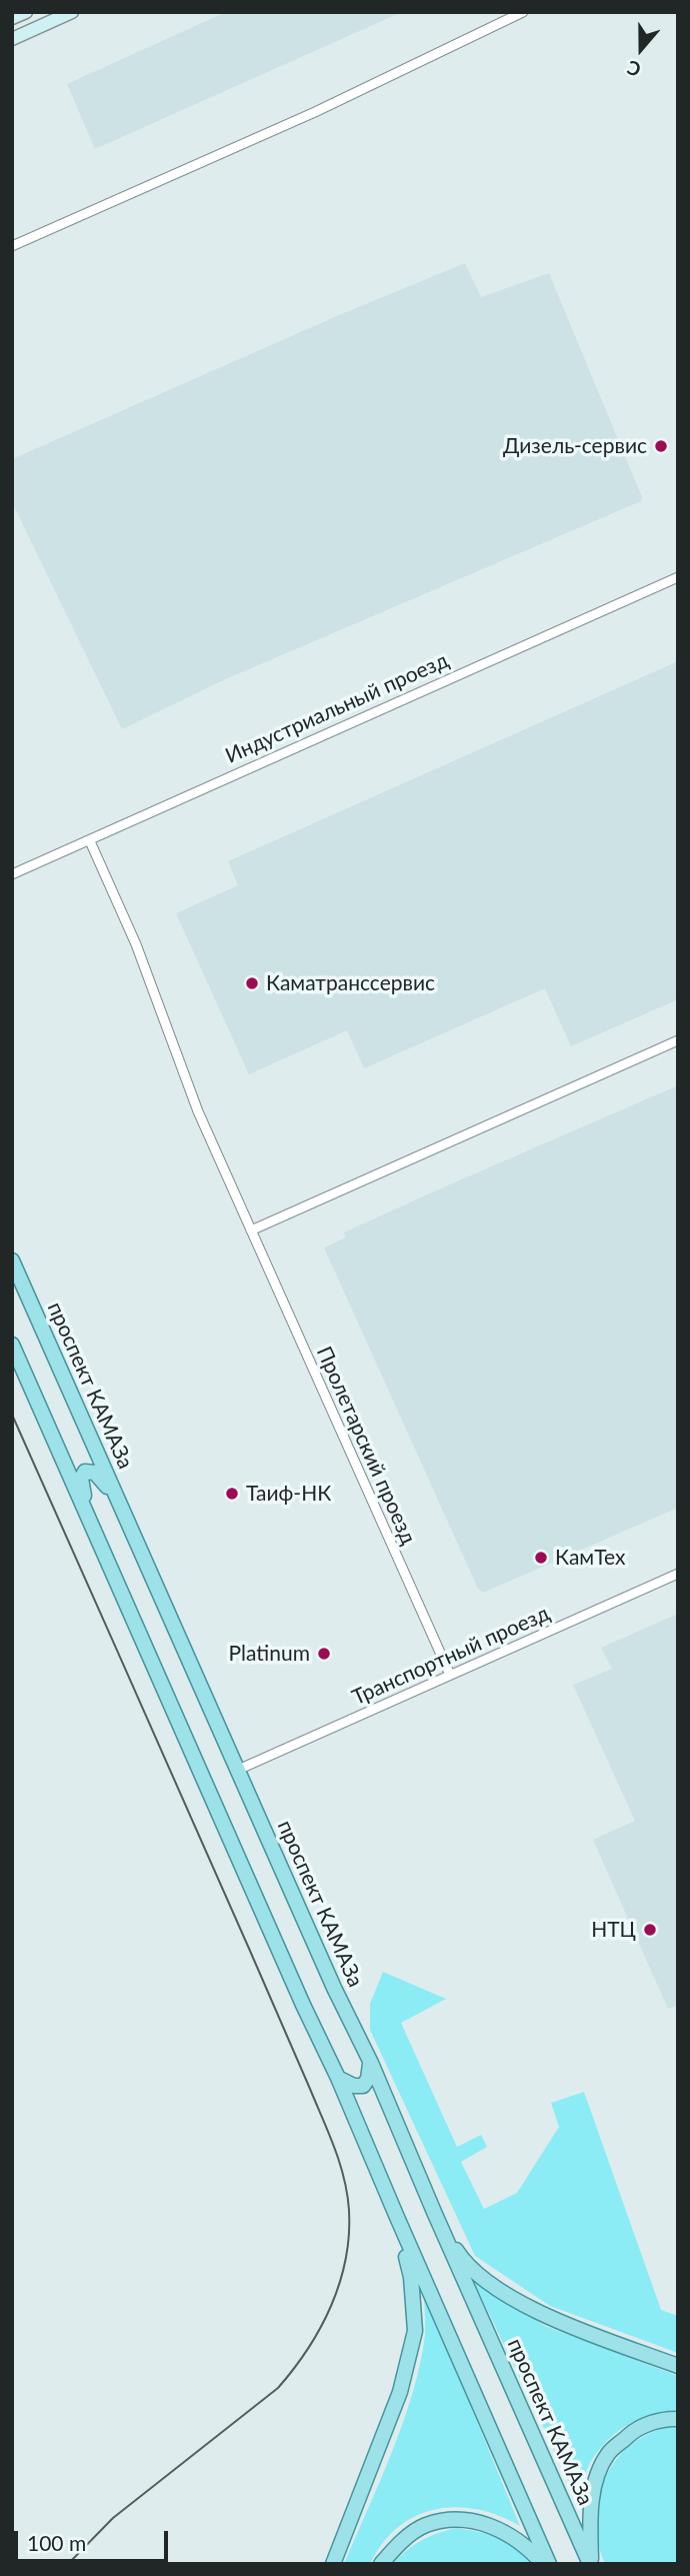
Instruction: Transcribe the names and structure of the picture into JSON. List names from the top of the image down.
{
  "streets": {
    "main road": ["проспект КАМАЗа"],
    "street": ["Индустриальный проезд", "Пролетарский проезд", "Транспортный проезд"]
  },
  "crossings": [
    ["Индустриальный проезд", "Пролетарский проезд"],
    ["проспект КАМАЗа", "Транспортный проезд"],
    ["Пролетарский проезд", "Транспортный проезд"]
  ],
  "places": [
    "Дизель-сервис",
    "Каматранссервис",
    "Таиф-НК",
    "КамТех",
    "Platinum",
    "НТЦ"
  ],
  "scale_bar": "100 m",
  "north": "bottom"
}
